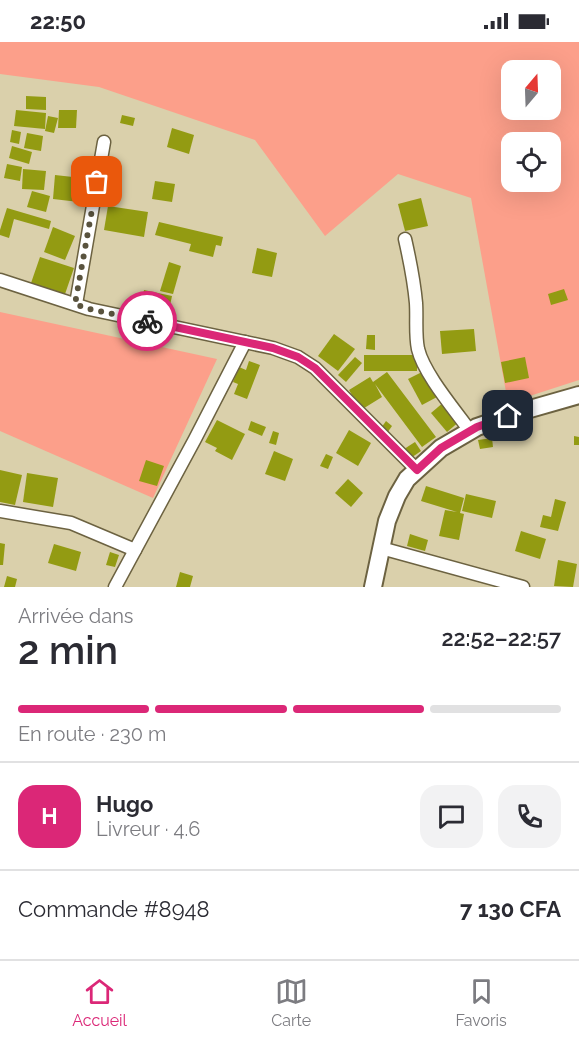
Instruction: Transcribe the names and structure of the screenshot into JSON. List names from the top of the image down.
{
  "north": "top",
  "page": {
    "status": "22:50",
    "heading": ["2 min", "Arrivée dans", "22:52–22:57"],
    "panel": [
      "Hugo",
      "Livreur · 4.6",
      "Commande #8948",
      "7 130 CFA"
    ],
    "bar": "En route · 230 m",
    "round": "H",
    "tabs": ["Accueil", "Carte", "Favoris"]
  }
}
